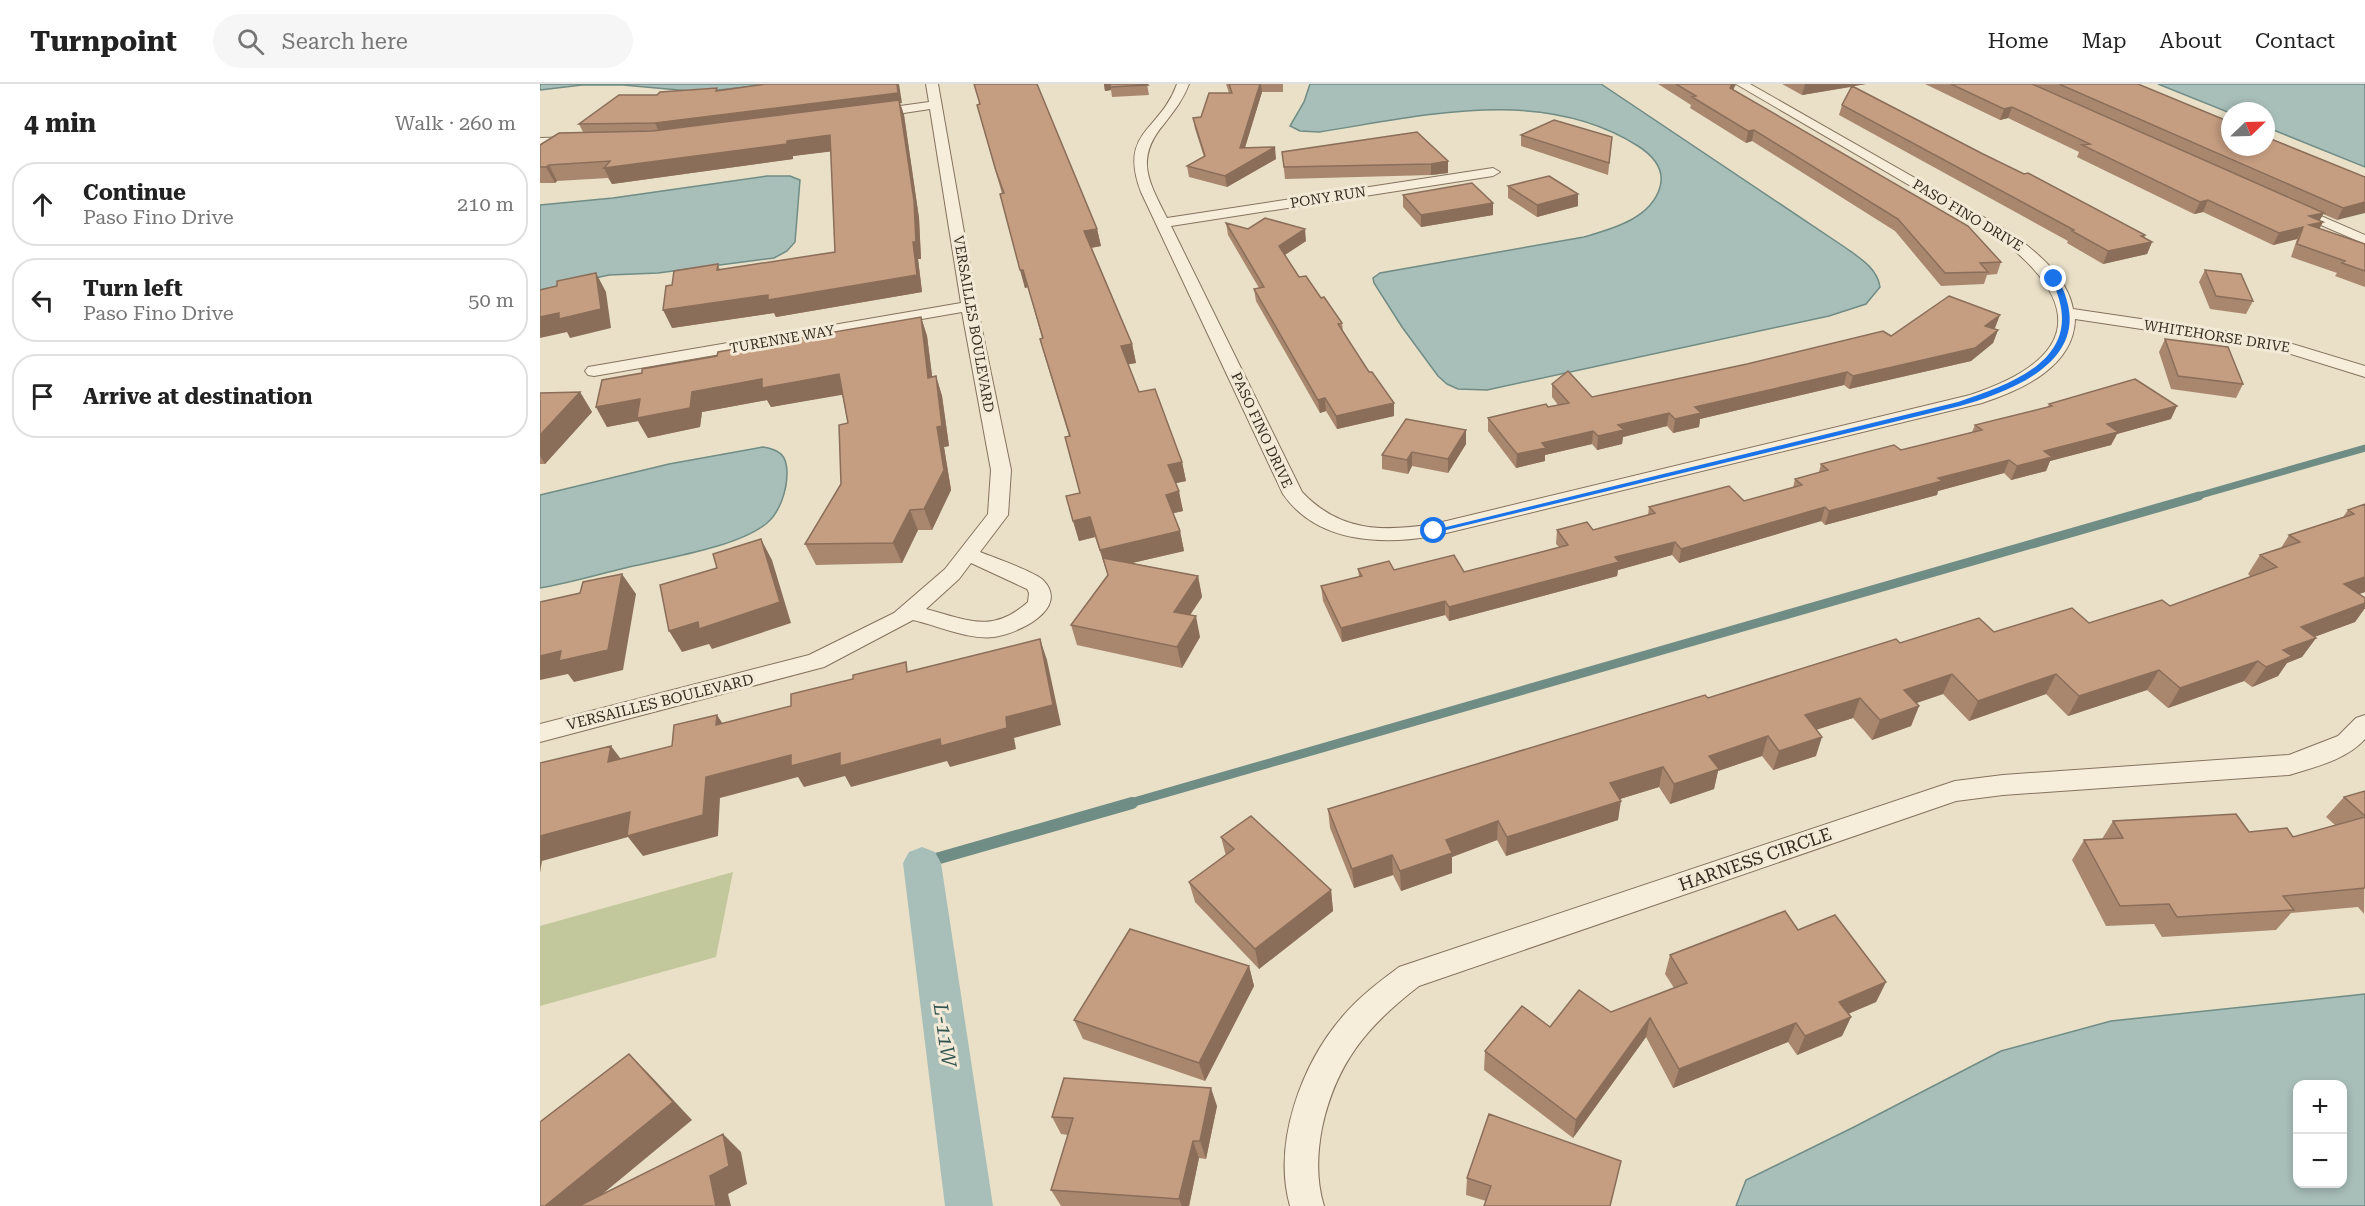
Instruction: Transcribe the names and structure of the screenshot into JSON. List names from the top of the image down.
{
  "streets": {
    "street": [
      "PONY RUN",
      "PASO FINO DRIVE",
      "VERSAILLES BOULEVARD",
      "WHITEHORSE DRIVE",
      "TURENNE WAY",
      "HARNESS CIRCLE"
    ]
  },
  "crossings": [
    ["PONY RUN", "PASO FINO DRIVE"],
    ["PASO FINO DRIVE", "WHITEHORSE DRIVE"],
    ["VERSAILLES BOULEVARD", "TURENNE WAY"]
  ],
  "water": ["L-11W"],
  "north": "top right",
  "page": {
    "header": "Turnpoint",
    "search": "Search here",
    "nav": [
      "Home",
      "Map",
      "About",
      "Contact"
    ],
    "heading": ["4 min", "Walk · 260 m"],
    "list": [
      ["Continue", "Paso Fino Drive", "210 m"],
      ["Turn left", "Paso Fino Drive", "50 m"],
      "Arrive at destination"
    ],
    "map_buttons": ["+", "−"]
  }
}
